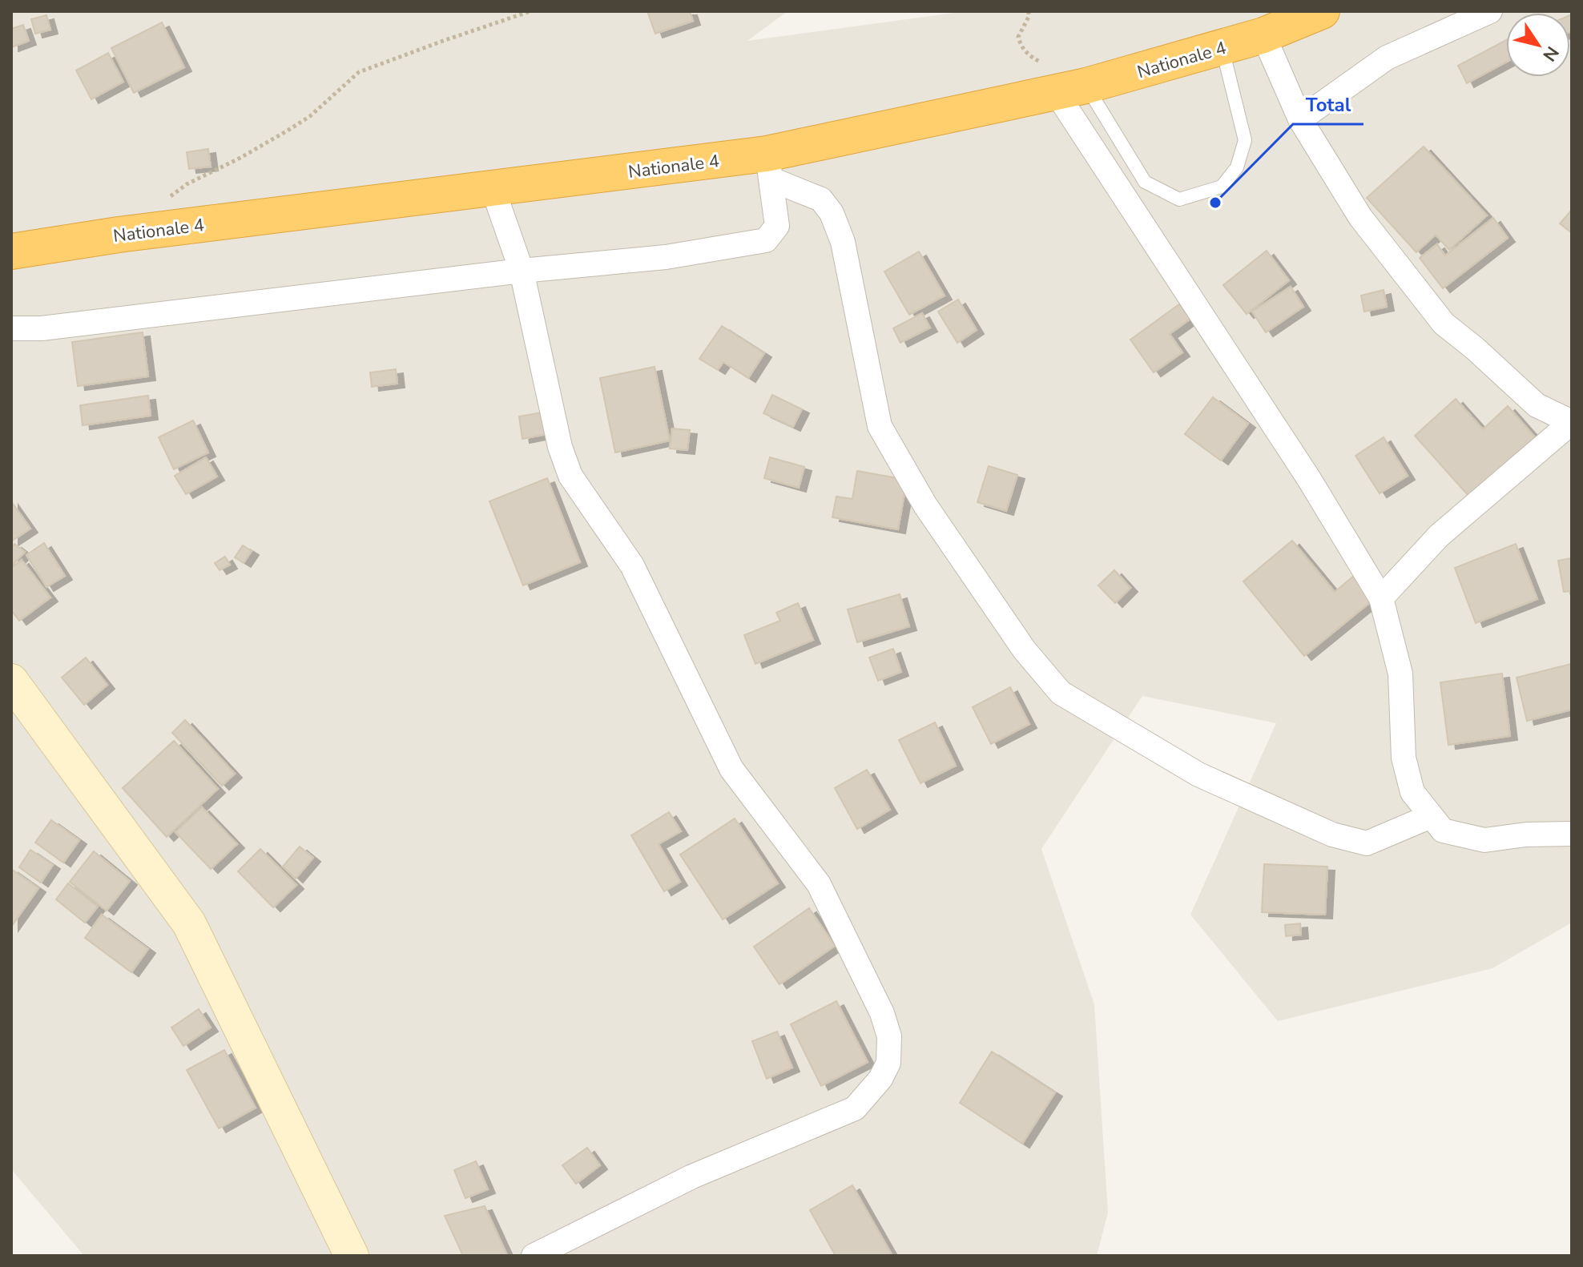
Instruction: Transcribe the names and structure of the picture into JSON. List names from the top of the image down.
{
  "streets": {
    "highway": ["Nationale 4"]
  },
  "places": ["Total"],
  "north": "bottom right"
}
